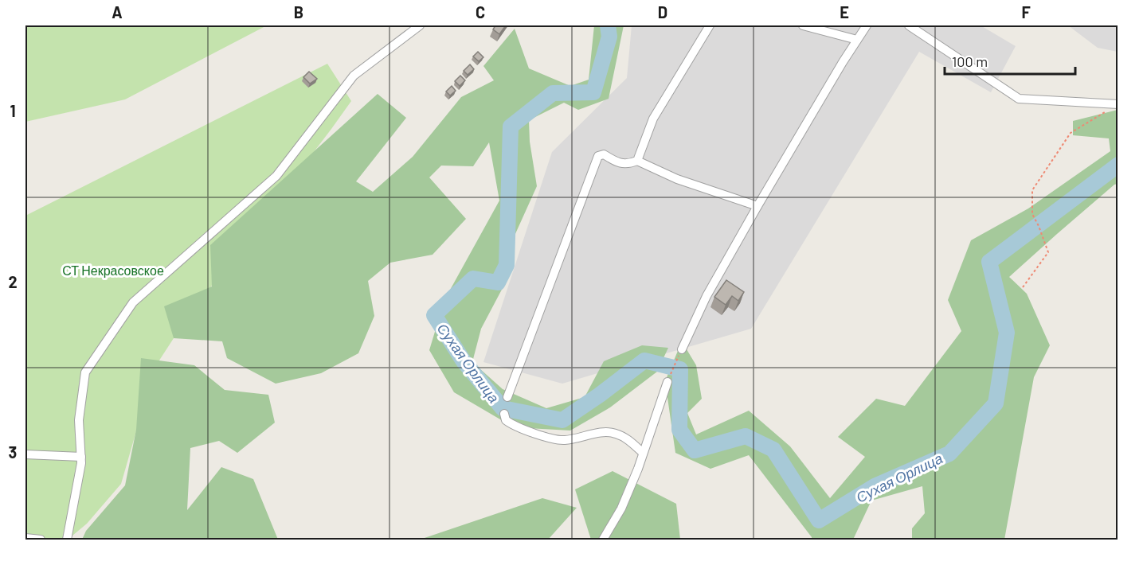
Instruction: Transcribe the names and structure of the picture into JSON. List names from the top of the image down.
{
  "water": ["Сухая Орлица"],
  "parks": ["СТ Некрасовское"],
  "scale_bar": "100 m",
  "grid": {
    "columns": [
      "A",
      "B",
      "C",
      "D",
      "E",
      "F"
    ],
    "rows": ["1", "2", "3"]
  }
}
